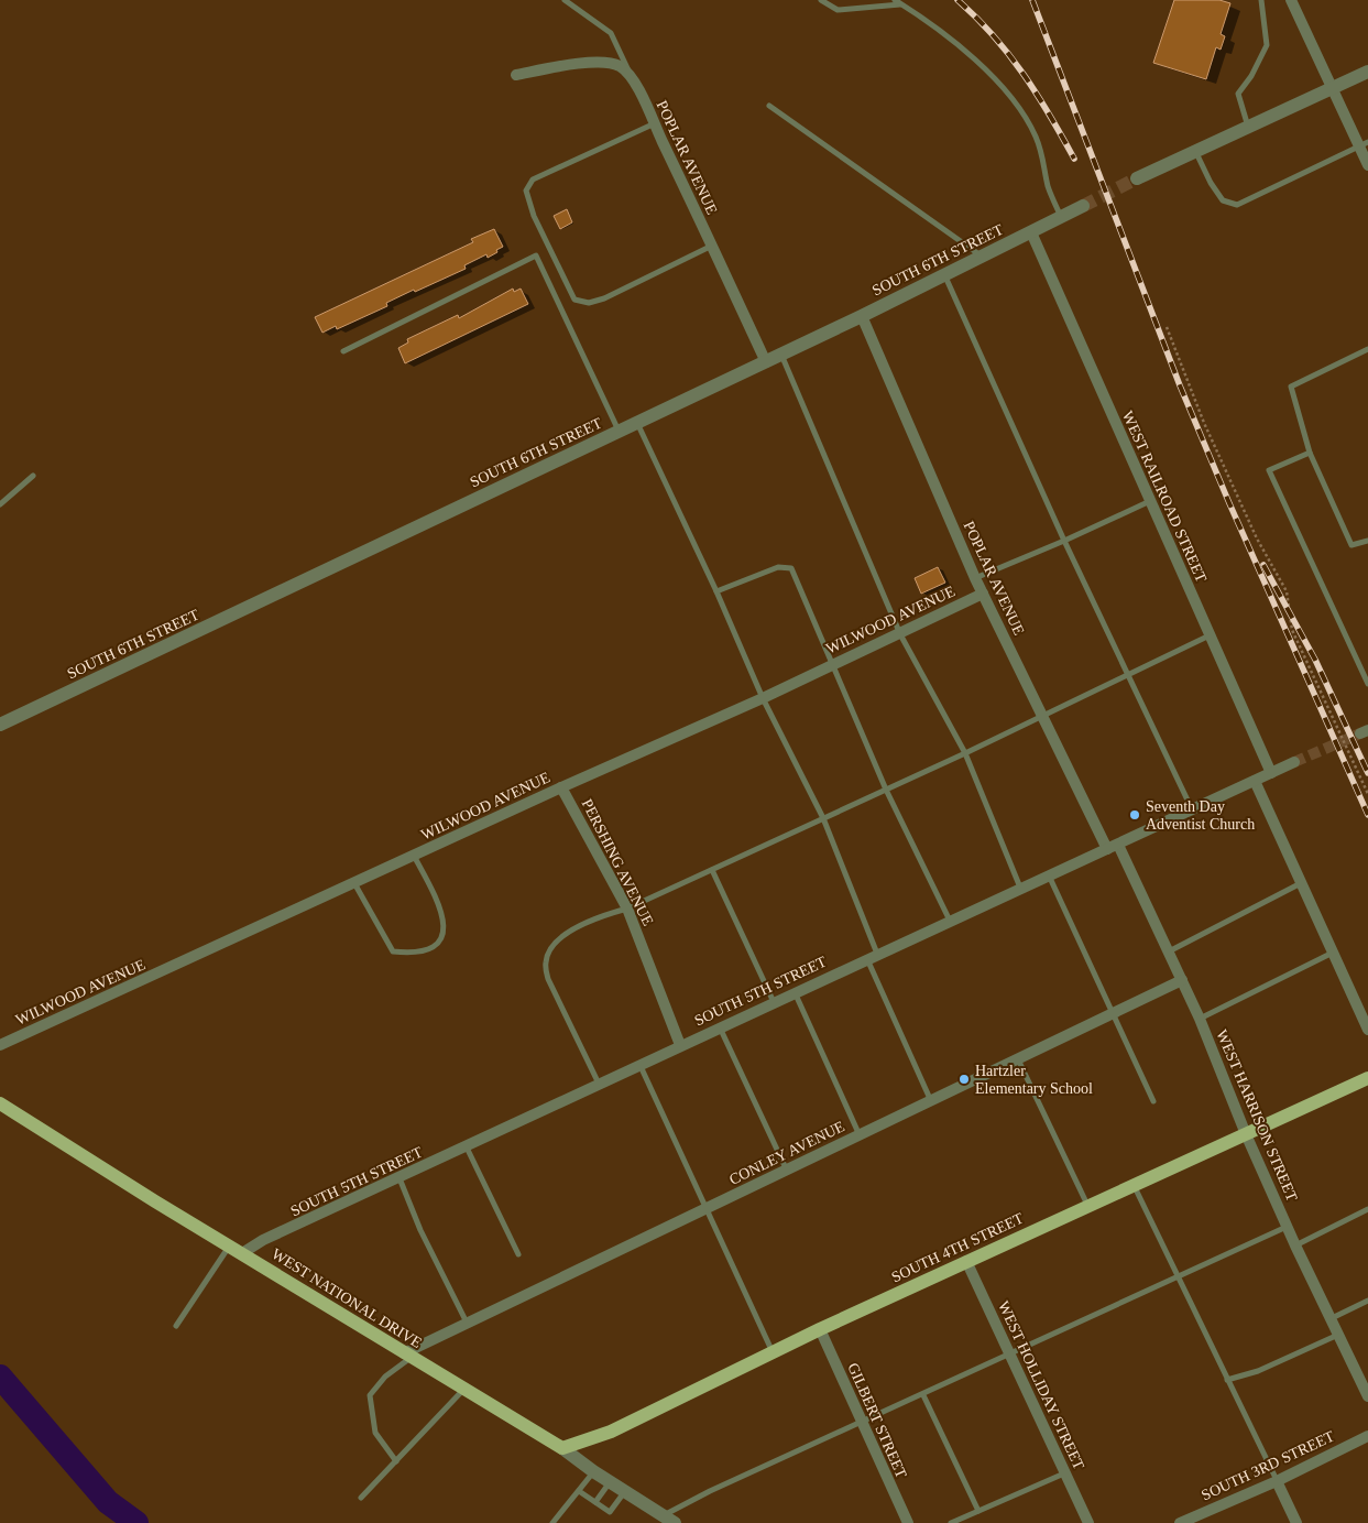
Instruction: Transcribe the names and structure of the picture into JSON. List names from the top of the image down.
{
  "streets": {
    "main road": ["SOUTH 4TH STREET", "WEST NATIONAL DRIVE"],
    "street": [
      "POPLAR AVENUE",
      "SOUTH 6TH STREET",
      "WEST RAILROAD STREET",
      "WILWOOD AVENUE",
      "PERSHING AVENUE",
      "SOUTH 5TH STREET",
      "WEST HARRISON STREET",
      "CONLEY AVENUE",
      "WEST HOLLIDAY STREET",
      "GILBERT STREET",
      "SOUTH 3RD STREET"
    ]
  },
  "crossings": [
    ["POPLAR AVENUE", "SOUTH 6TH STREET"],
    ["POPLAR AVENUE", "WILWOOD AVENUE"],
    ["POPLAR AVENUE", "SOUTH 5TH STREET"],
    ["POPLAR AVENUE", "WEST HARRISON STREET"],
    ["SOUTH 6TH STREET", "WEST RAILROAD STREET"],
    ["WEST RAILROAD STREET", "SOUTH 5TH STREET"],
    ["WILWOOD AVENUE", "PERSHING AVENUE"],
    ["PERSHING AVENUE", "SOUTH 5TH STREET"],
    ["SOUTH 5TH STREET", "WEST HARRISON STREET"],
    ["SOUTH 5TH STREET", "WEST NATIONAL DRIVE"],
    ["WEST HARRISON STREET", "CONLEY AVENUE"],
    ["WEST HARRISON STREET", "SOUTH 4TH STREET"],
    ["CONLEY AVENUE", "WEST NATIONAL DRIVE"],
    ["SOUTH 4TH STREET", "WEST NATIONAL DRIVE"],
    ["SOUTH 4TH STREET", "WEST HOLLIDAY STREET"],
    ["SOUTH 4TH STREET", "GILBERT STREET"]
  ],
  "places": ["Seventh Day Adventist Church", "Hartzler Elementary School"]
}
